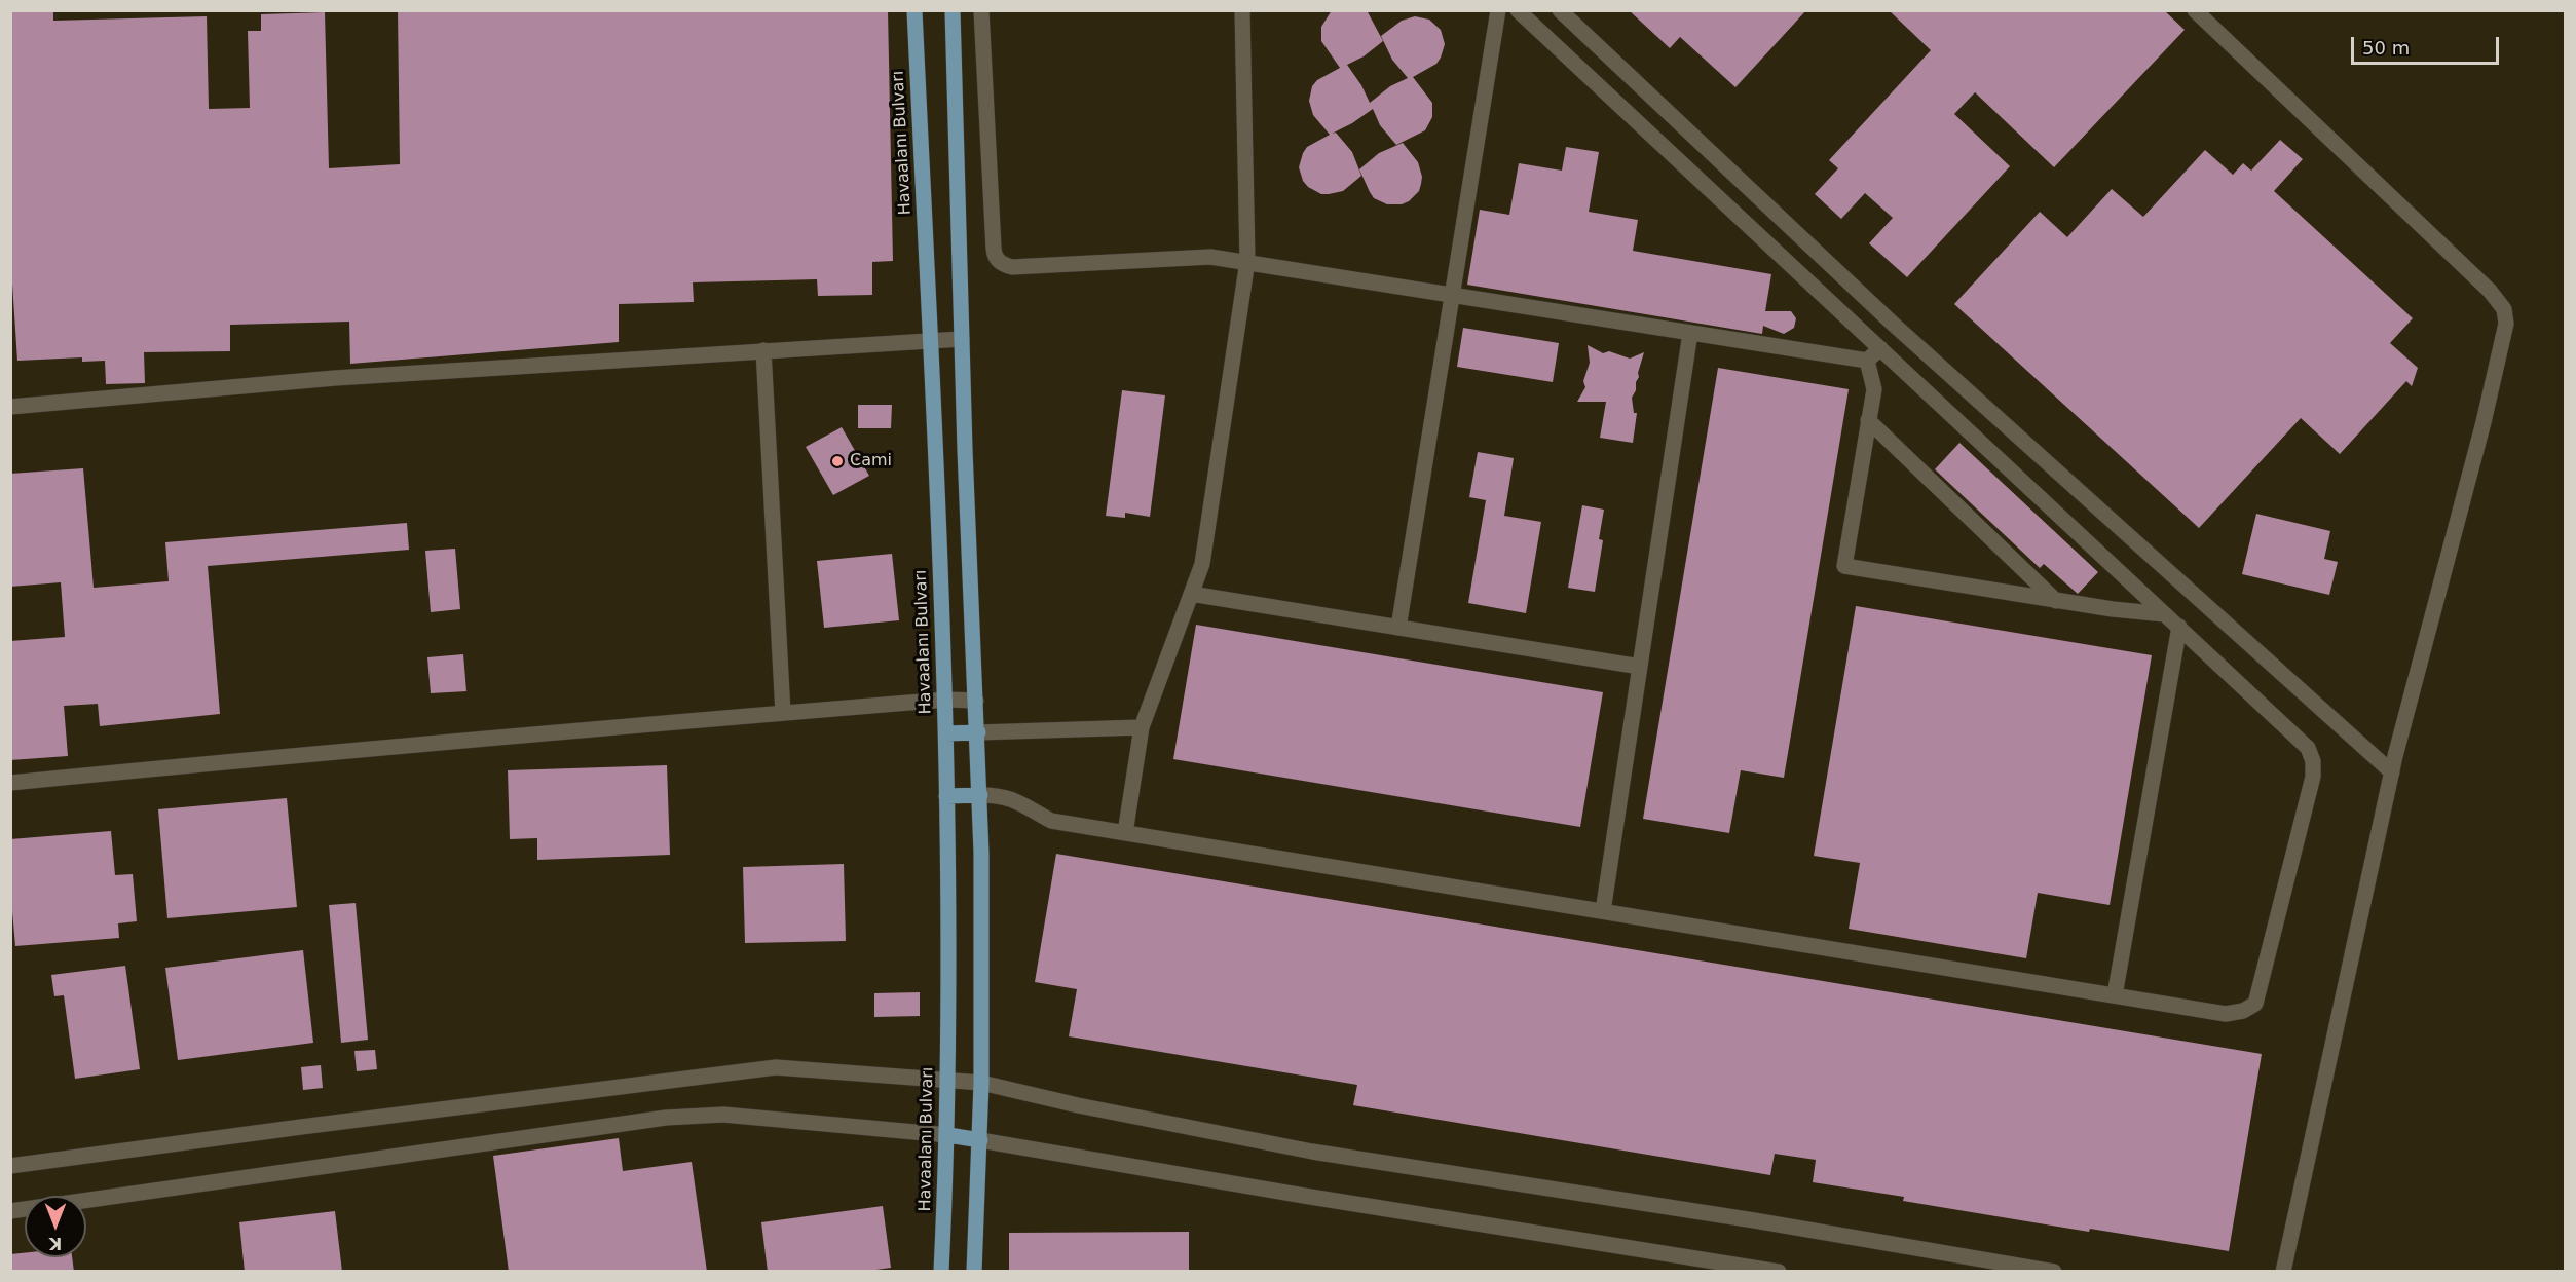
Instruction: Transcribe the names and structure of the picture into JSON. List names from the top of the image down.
{
  "streets": {
    "main road": ["Havaalanı Bulvarı"]
  },
  "places": ["Cami"],
  "scale_bar": "50 m",
  "north": "bottom"
}
